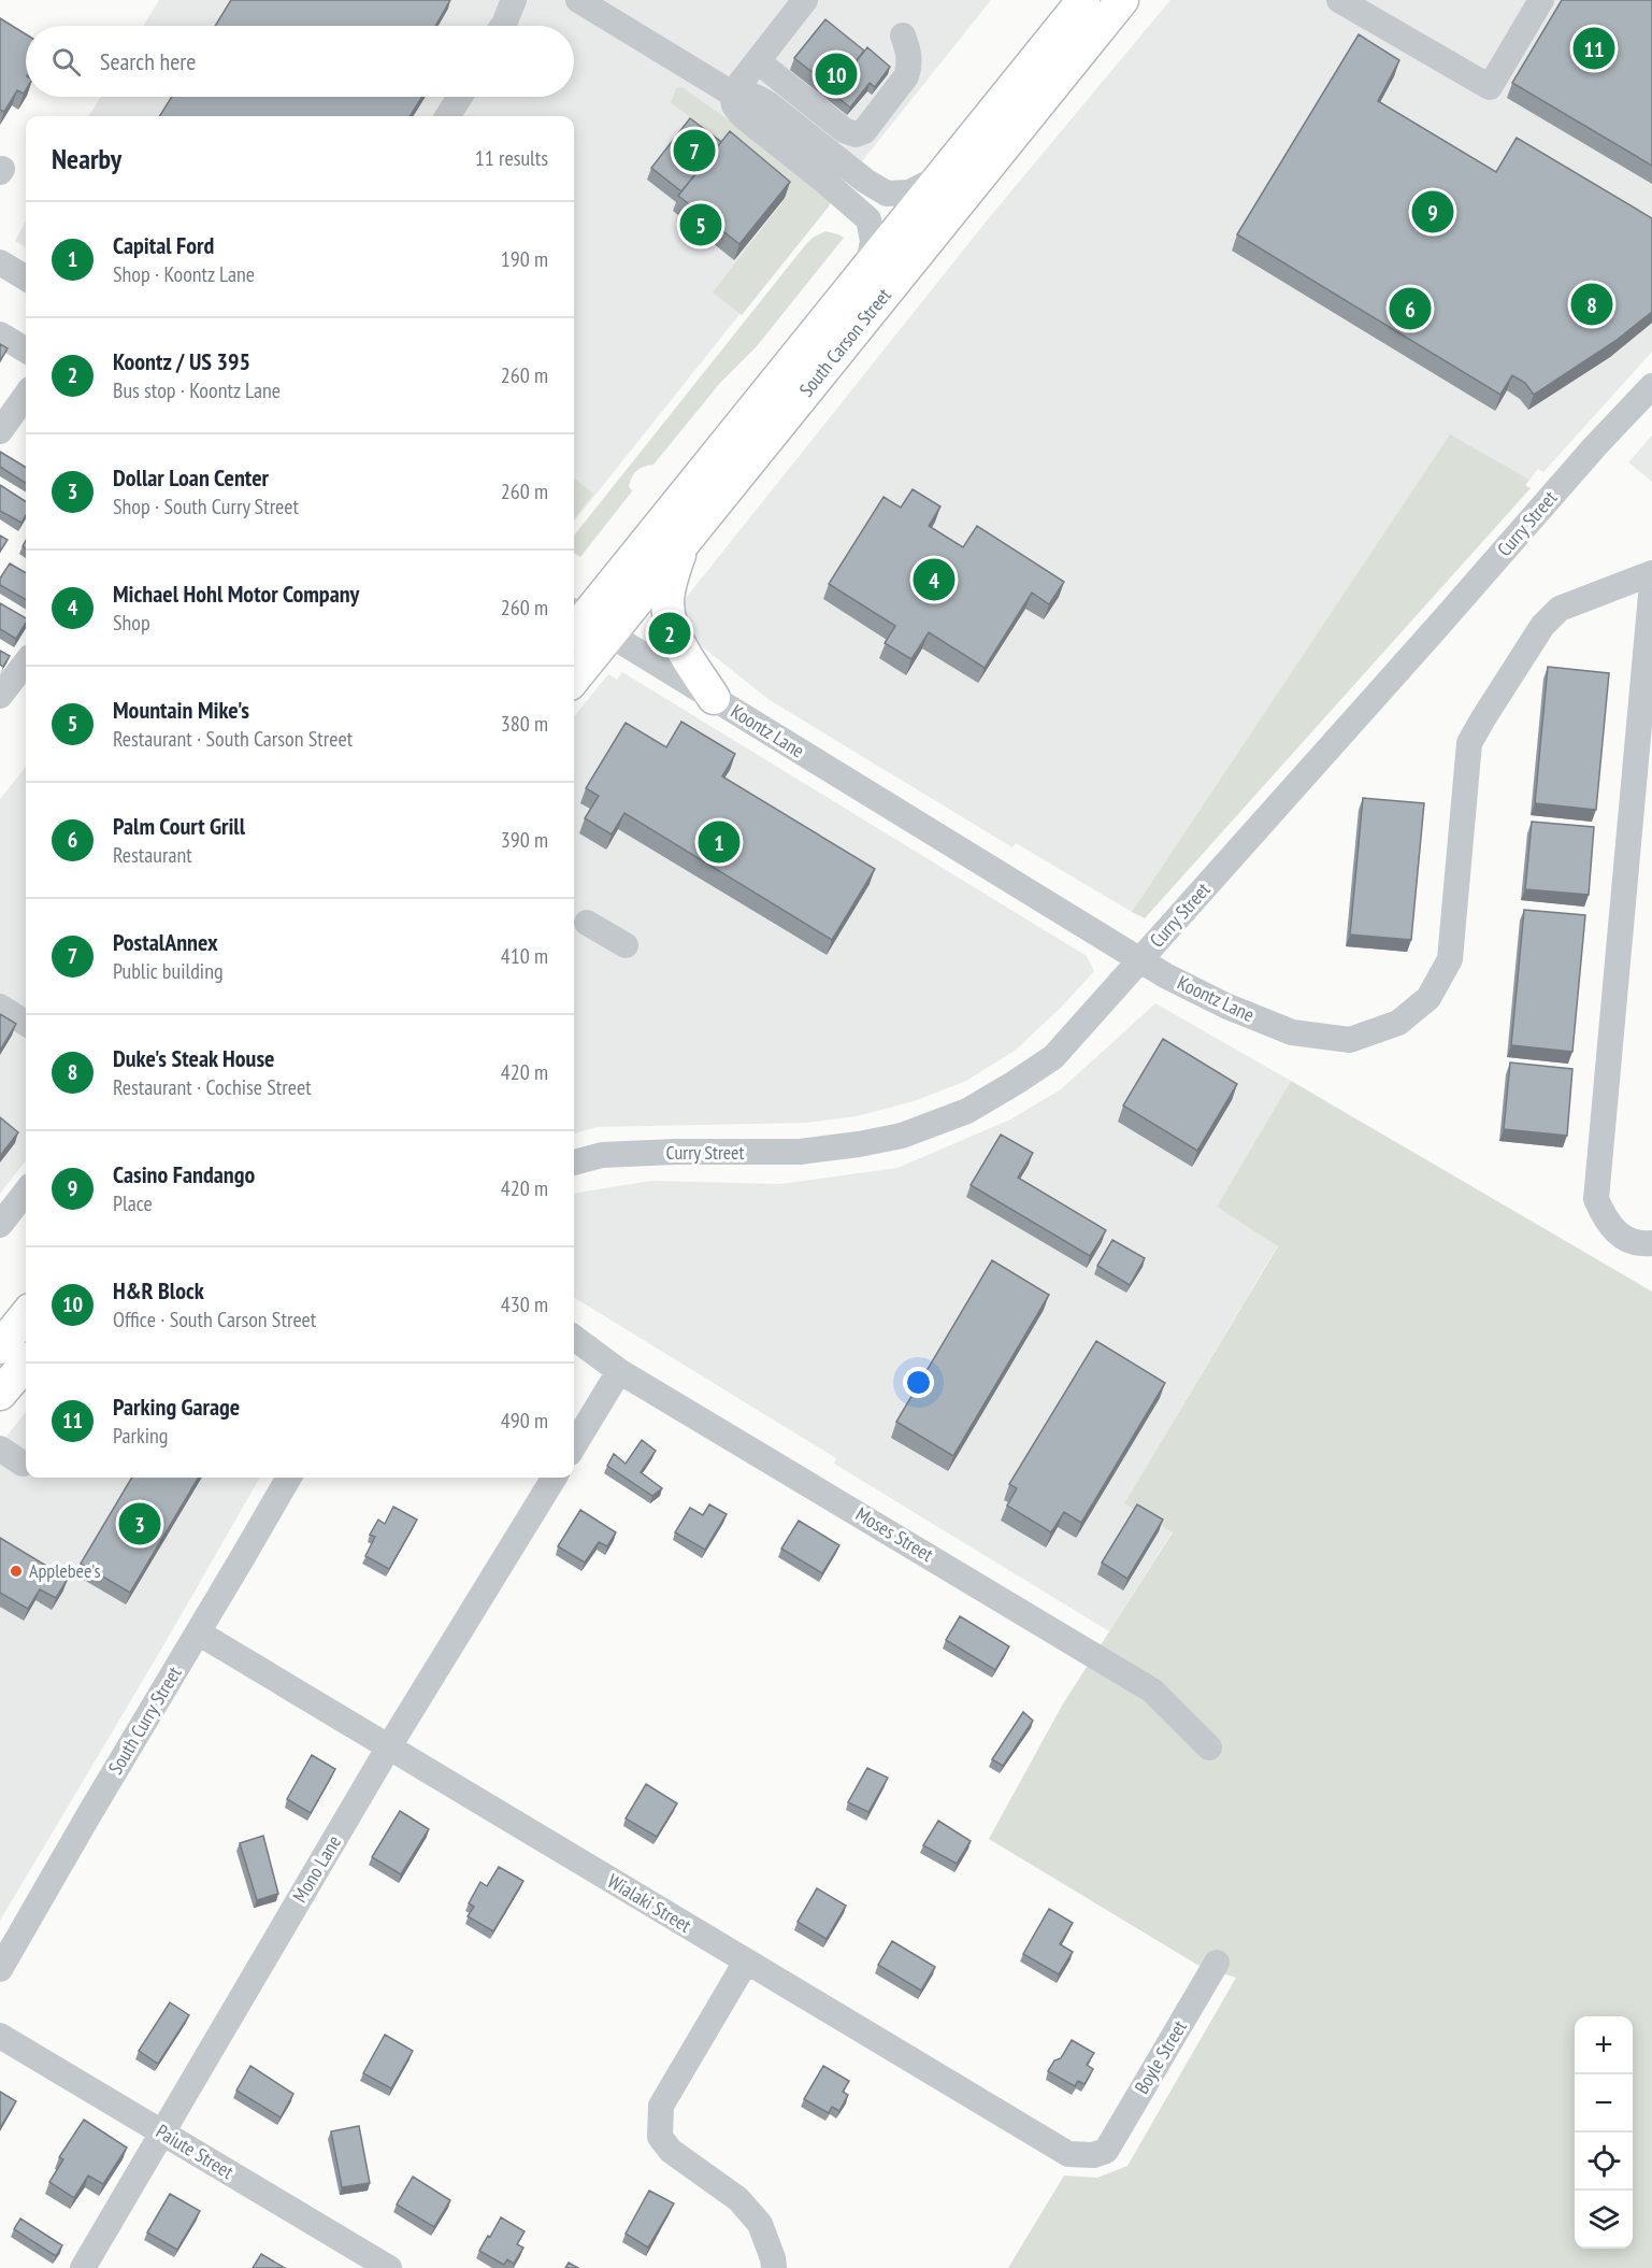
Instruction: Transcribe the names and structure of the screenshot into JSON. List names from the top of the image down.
{
  "streets": {
    "main road": ["South Carson Street"],
    "street": [
      "Curry Street",
      "Koontz Lane",
      "Moses Street",
      "South Curry Street",
      "Mono Lane",
      "Wialaki Street",
      "Boyle Street",
      "Paiute Street"
    ]
  },
  "crossings": [
    ["South Carson Street", "Koontz Lane"],
    ["Curry Street", "Koontz Lane"],
    ["South Curry Street", "Wialaki Street"],
    ["Mono Lane", "Wialaki Street"],
    ["Mono Lane", "Paiute Street"],
    ["Wialaki Street", "Boyle Street"]
  ],
  "places": ["Applebee's"],
  "page": {
    "pins": [
      "11",
      "10",
      "7",
      "9",
      "5",
      "8",
      "6",
      "4",
      "2",
      "1",
      "3"
    ],
    "search": "Search here",
    "heading": ["Nearby", "11 results"],
    "list": [
      {
        "mark": "1",
        "name": "Capital Ford",
        "note": "Shop · Koontz Lane",
        "value": "190 m"
      },
      {
        "mark": "2",
        "name": "Koontz / US 395",
        "note": "Bus stop · Koontz Lane",
        "value": "260 m"
      },
      {
        "mark": "3",
        "name": "Dollar Loan Center",
        "note": "Shop · South Curry Street",
        "value": "260 m"
      },
      {
        "mark": "4",
        "name": "Michael Hohl Motor Company",
        "note": "Shop",
        "value": "260 m"
      },
      {
        "mark": "5",
        "name": "Mountain Mike's",
        "note": "Restaurant · South Carson Street",
        "value": "380 m"
      },
      {
        "mark": "6",
        "name": "Palm Court Grill",
        "note": "Restaurant",
        "value": "390 m"
      },
      {
        "mark": "7",
        "name": "PostalAnnex",
        "note": "Public building",
        "value": "410 m"
      },
      {
        "mark": "8",
        "name": "Duke's Steak House",
        "note": "Restaurant · Cochise Street",
        "value": "420 m"
      },
      {
        "mark": "9",
        "name": "Casino Fandango",
        "note": "Place",
        "value": "420 m"
      },
      {
        "mark": "10",
        "name": "H&R Block",
        "note": "Office · South Carson Street",
        "value": "430 m"
      },
      {
        "mark": "11",
        "name": "Parking Garage",
        "note": "Parking",
        "value": "490 m"
      }
    ],
    "map_buttons": ["+", "−"]
  }
}
